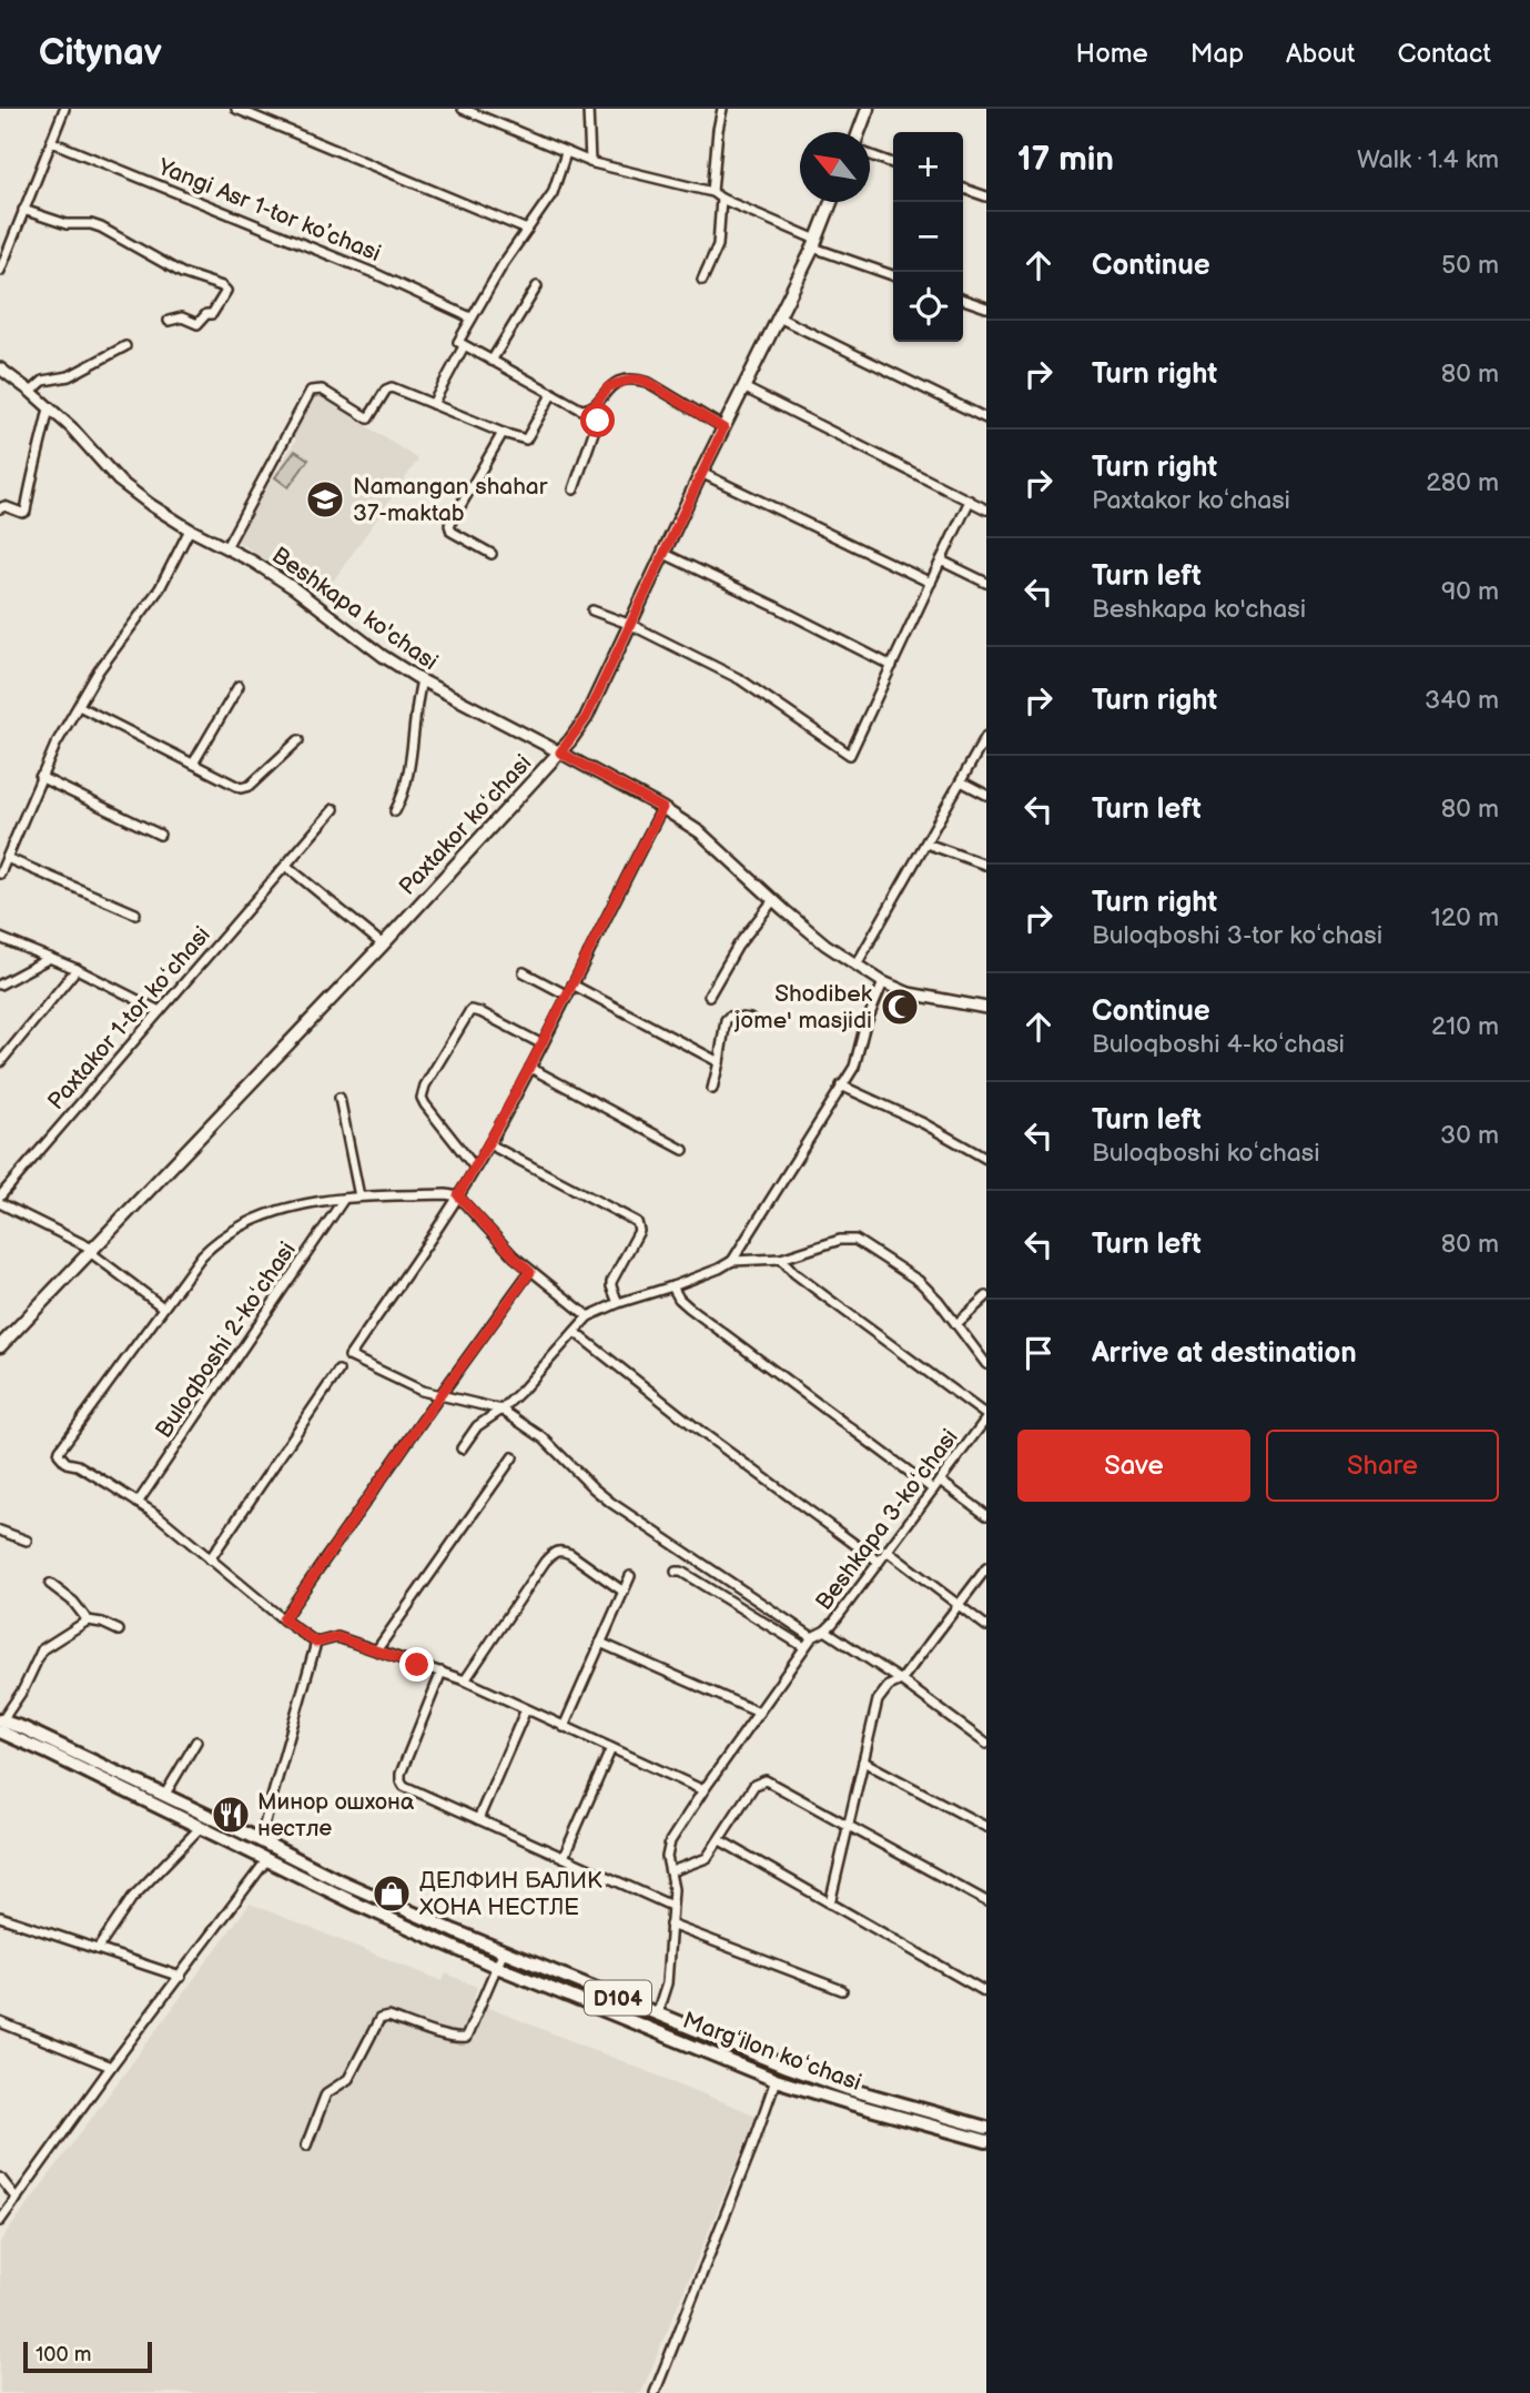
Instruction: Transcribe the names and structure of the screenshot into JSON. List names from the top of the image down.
{
  "streets": {
    "main road": ["Paxtakor koʻchasi", "D104", "Margʻilon koʻchasi"],
    "street": [
      "Yangi Asr 1-tor koʼchasi",
      "Beshkapa ko'chasi",
      "Paxtakor 1-tor koʻchasi",
      "Buloqboshi 2-koʻchasi",
      "Beshkapa 3-koʻchasi"
    ]
  },
  "crossings": [
    ["Beshkapa ko'chasi", "Paxtakor koʻchasi"]
  ],
  "places": {
    "school or university": ["Namangan shahar 37-maktab"],
    "mosque": ["Shodibek jome' masjidi"],
    "restaurant": ["Минор ошхона нестле"],
    "shop": ["ДЕЛФИН БАЛИК ХОНА НЕСТЛЕ"]
  },
  "scale_bar": "100 m",
  "north": "top left",
  "page": {
    "header": "Citynav",
    "nav": [
      "Home",
      "Map",
      "About",
      "Contact"
    ],
    "heading": ["17 min", "Walk · 1.4 km"],
    "map_buttons": ["+", "−"],
    "list": [
      ["Continue", "50 m"],
      ["Turn right", "80 m"],
      ["Turn right", "Paxtakor koʻchasi", "280 m"],
      ["Turn left", "Beshkapa ko'chasi", "90 m"],
      ["Turn right", "340 m"],
      ["Turn left", "80 m"],
      ["Turn right", "Buloqboshi 3-tor koʻchasi", "120 m"],
      ["Continue", "Buloqboshi 4-koʻchasi", "210 m"],
      ["Turn left", "Buloqboshi koʻchasi", "30 m"],
      ["Turn left", "80 m"],
      "Arrive at destination"
    ],
    "buttons": ["Save", "Share"],
    "scale": "100 m"
  }
}
